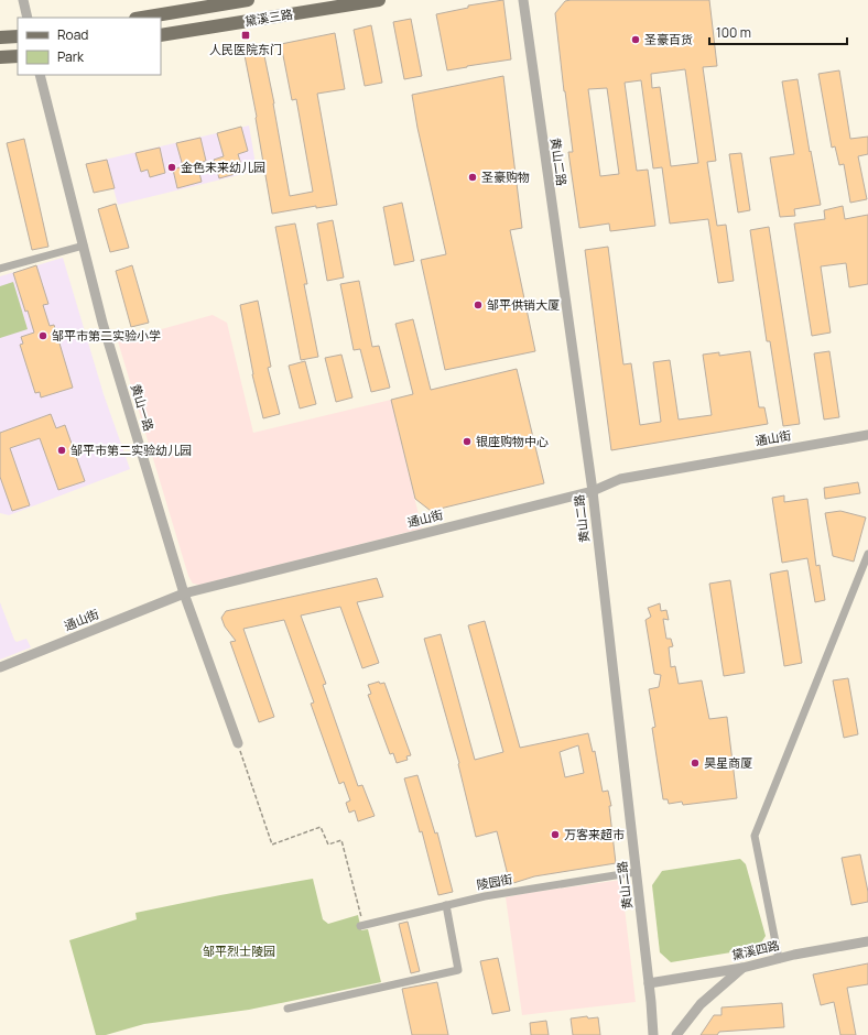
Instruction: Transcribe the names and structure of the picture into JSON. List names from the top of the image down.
{
  "streets": {
    "main road": ["黛溪三路"],
    "street": [
      "黄山二路",
      "黄山一路",
      "通山街",
      "陵园街",
      "黛溪四路"
    ]
  },
  "crossings": [
    ["黄山二路", "通山街"],
    ["黄山二路", "陵园街"],
    ["黄山二路", "黛溪四路"],
    ["黄山一路", "通山街"]
  ],
  "parks": ["邹平烈士陵园"],
  "places": {
    "transit": ["人民医院东门"],
    "other": [
      "圣豪百货",
      "金色未来幼儿园",
      "圣豪购物",
      "邹平供销大厦",
      "邹平市第二实验小学",
      "银座购物中心",
      "邹平市第二实验幼儿园",
      "昊星商厦",
      "万客来超市"
    ]
  },
  "legend": ["Road", "Park"],
  "scale_bar": "100 m"
}
